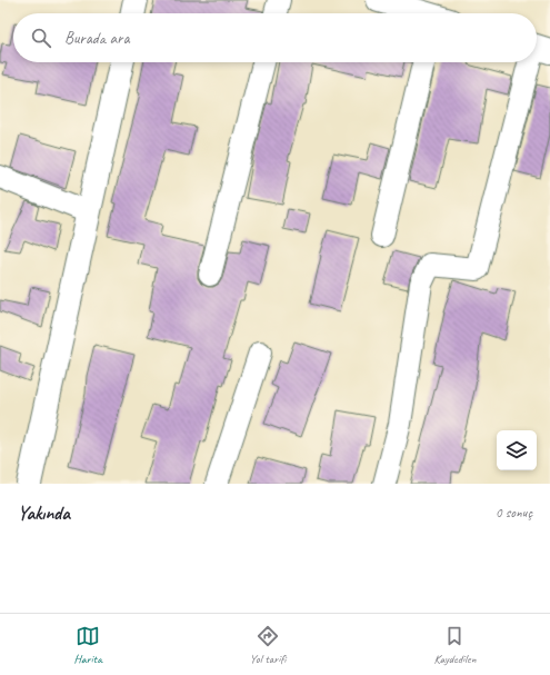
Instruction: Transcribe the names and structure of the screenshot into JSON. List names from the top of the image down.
{
  "page": {
    "search": "Burada ara",
    "heading": ["Yakında", "0 sonuç"],
    "nav": ["Harita", "Yol tarifi", "Kaydedilen"]
  }
}
